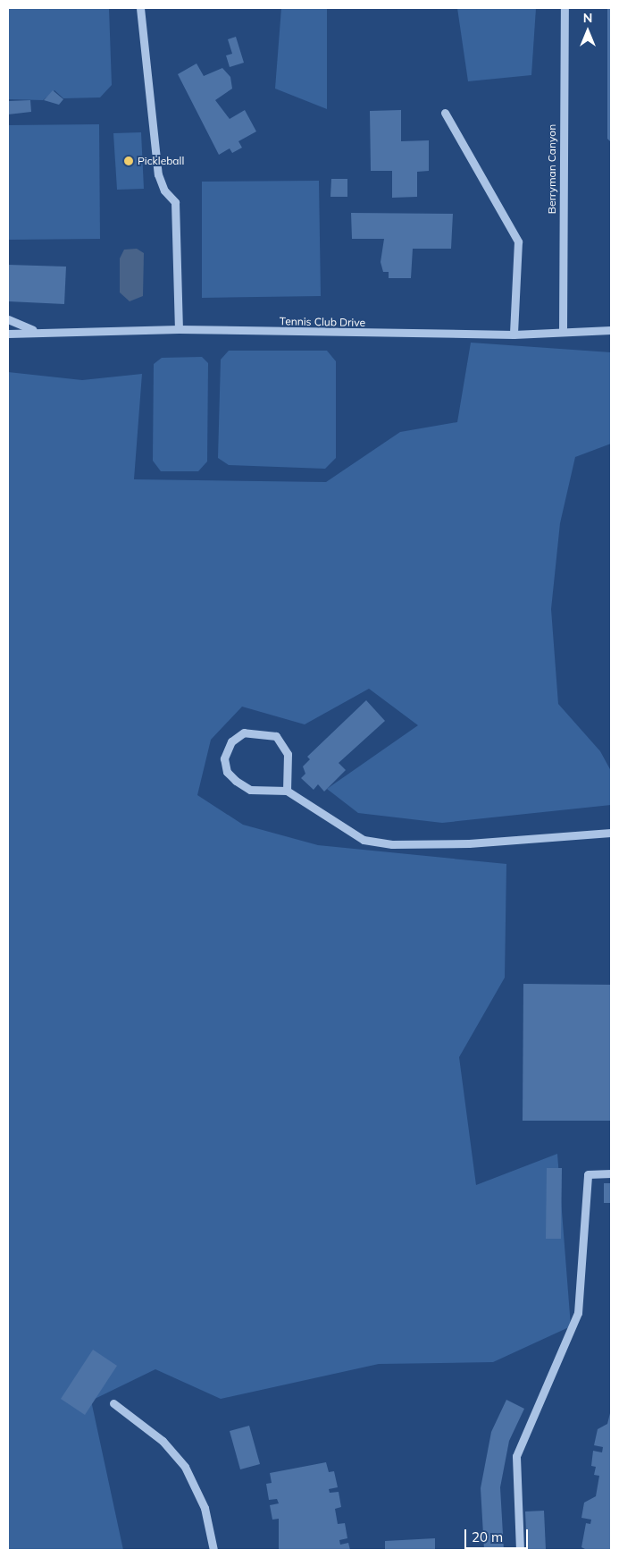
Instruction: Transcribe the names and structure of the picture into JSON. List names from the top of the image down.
{
  "streets": {
    "street": ["Berryman Canyon", "Tennis Club Drive"]
  },
  "crossings": [
    ["Berryman Canyon", "Tennis Club Drive"]
  ],
  "places": ["Pickleball"],
  "scale_bar": "20 m",
  "north": "top"
}
